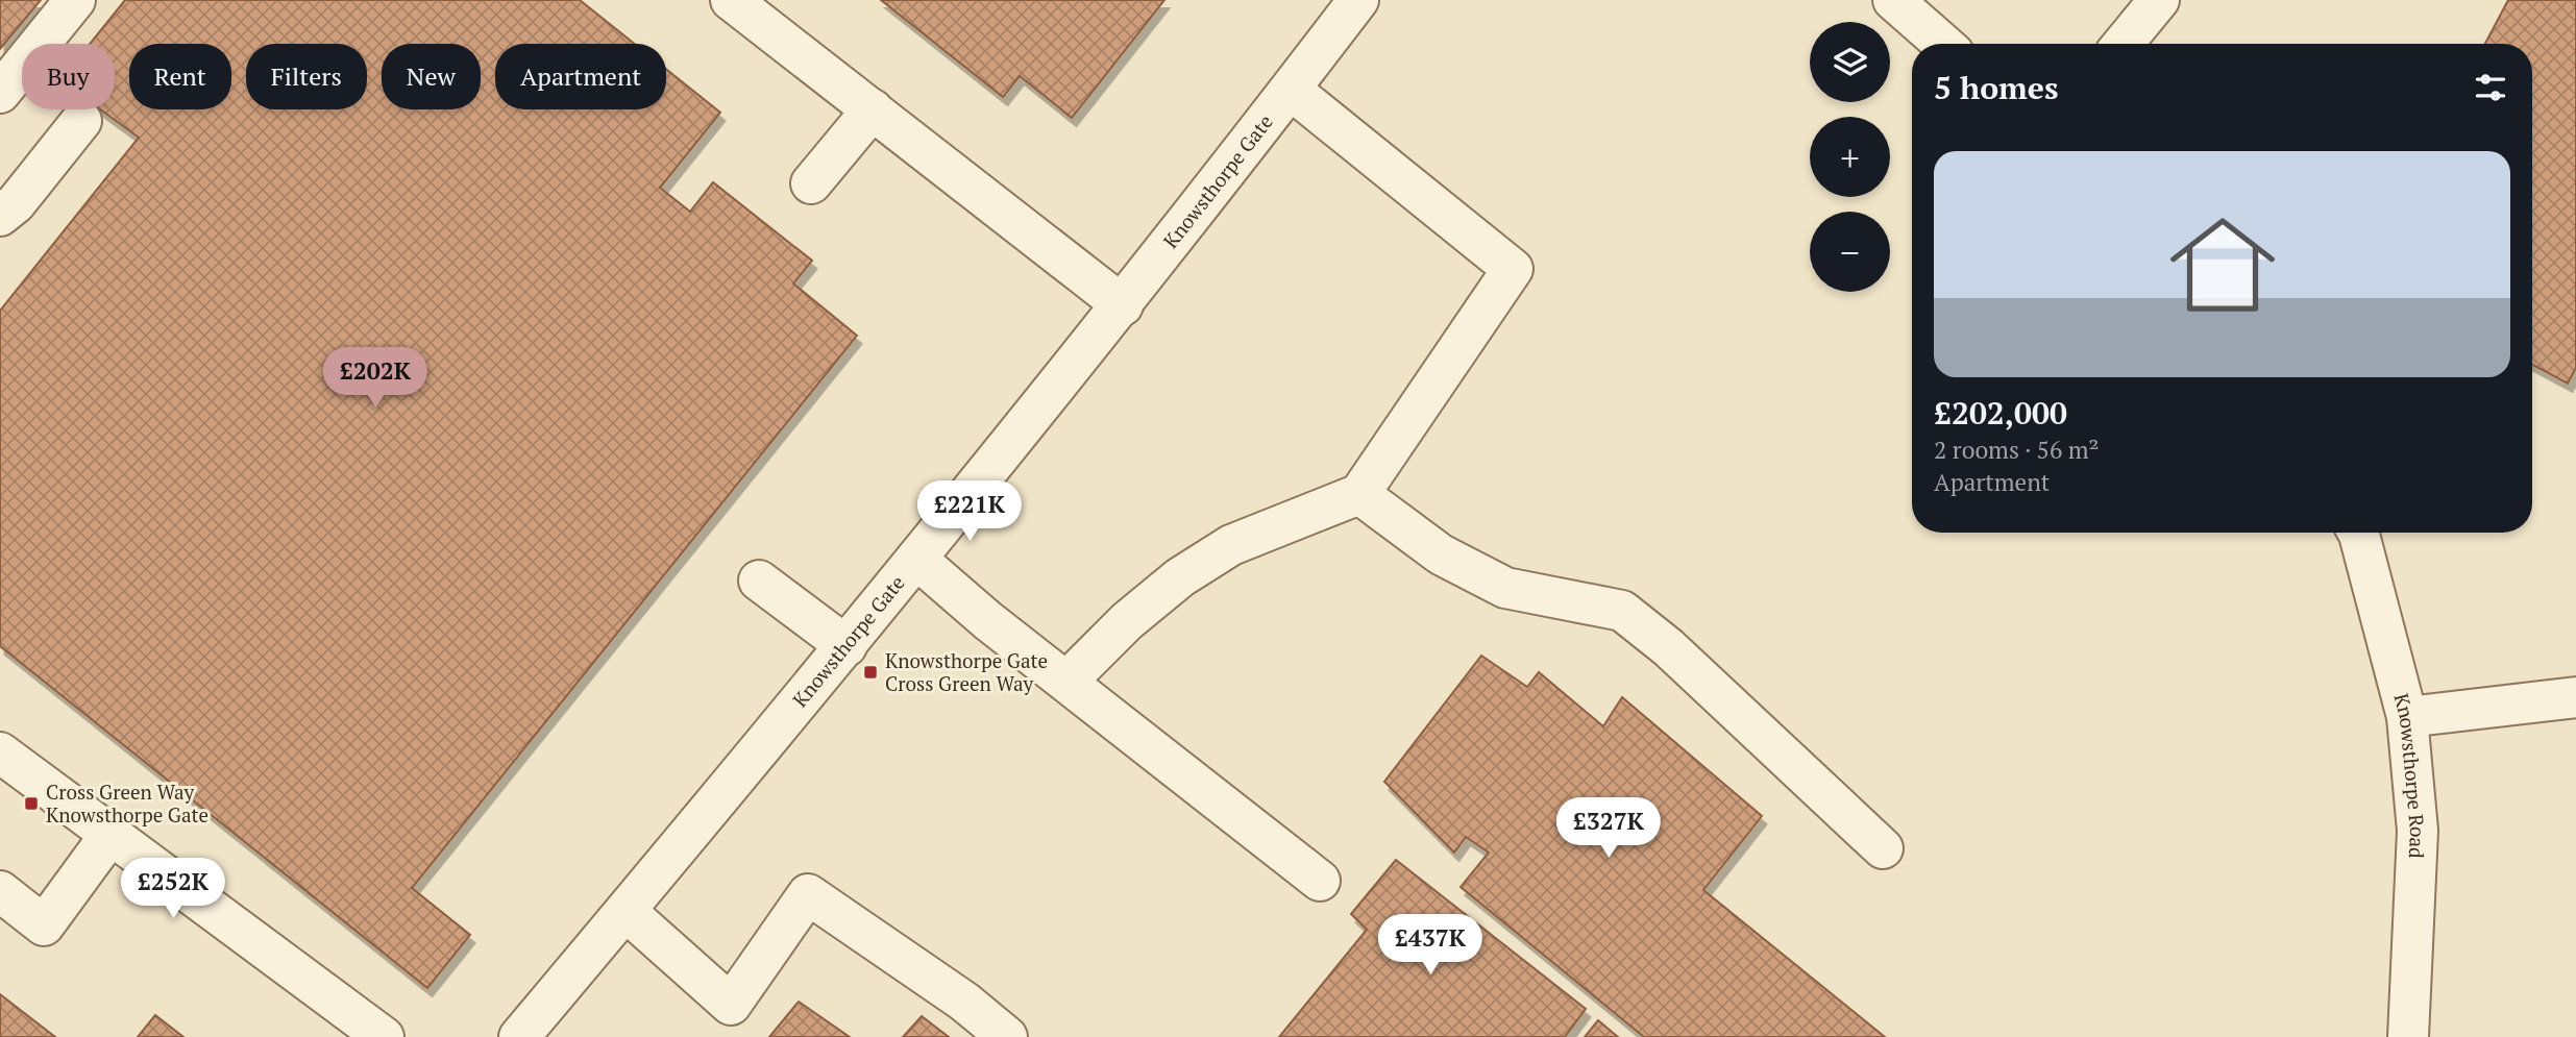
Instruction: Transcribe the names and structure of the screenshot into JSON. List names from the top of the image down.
{
  "streets": {
    "street": ["Knowsthorpe Gate", "Knowsthorpe Road"]
  },
  "places": {
    "transit": ["Knowsthorpe Gate Cross Green Way", "Cross Green Way Knowsthorpe Gate"]
  },
  "page": {
    "map_buttons": ["+", "−"],
    "chip": [
      "Buy",
      "Rent",
      "Filters",
      "New",
      "Apartment"
    ],
    "heading": "5 homes",
    "list": [
      {
        "name": "£202,000",
        "note": "2 rooms · 56 m² · Apartment"
      }
    ],
    "price": [
      "£202K",
      "£221K",
      "£327K",
      "£252K",
      "£437K"
    ]
  }
}
